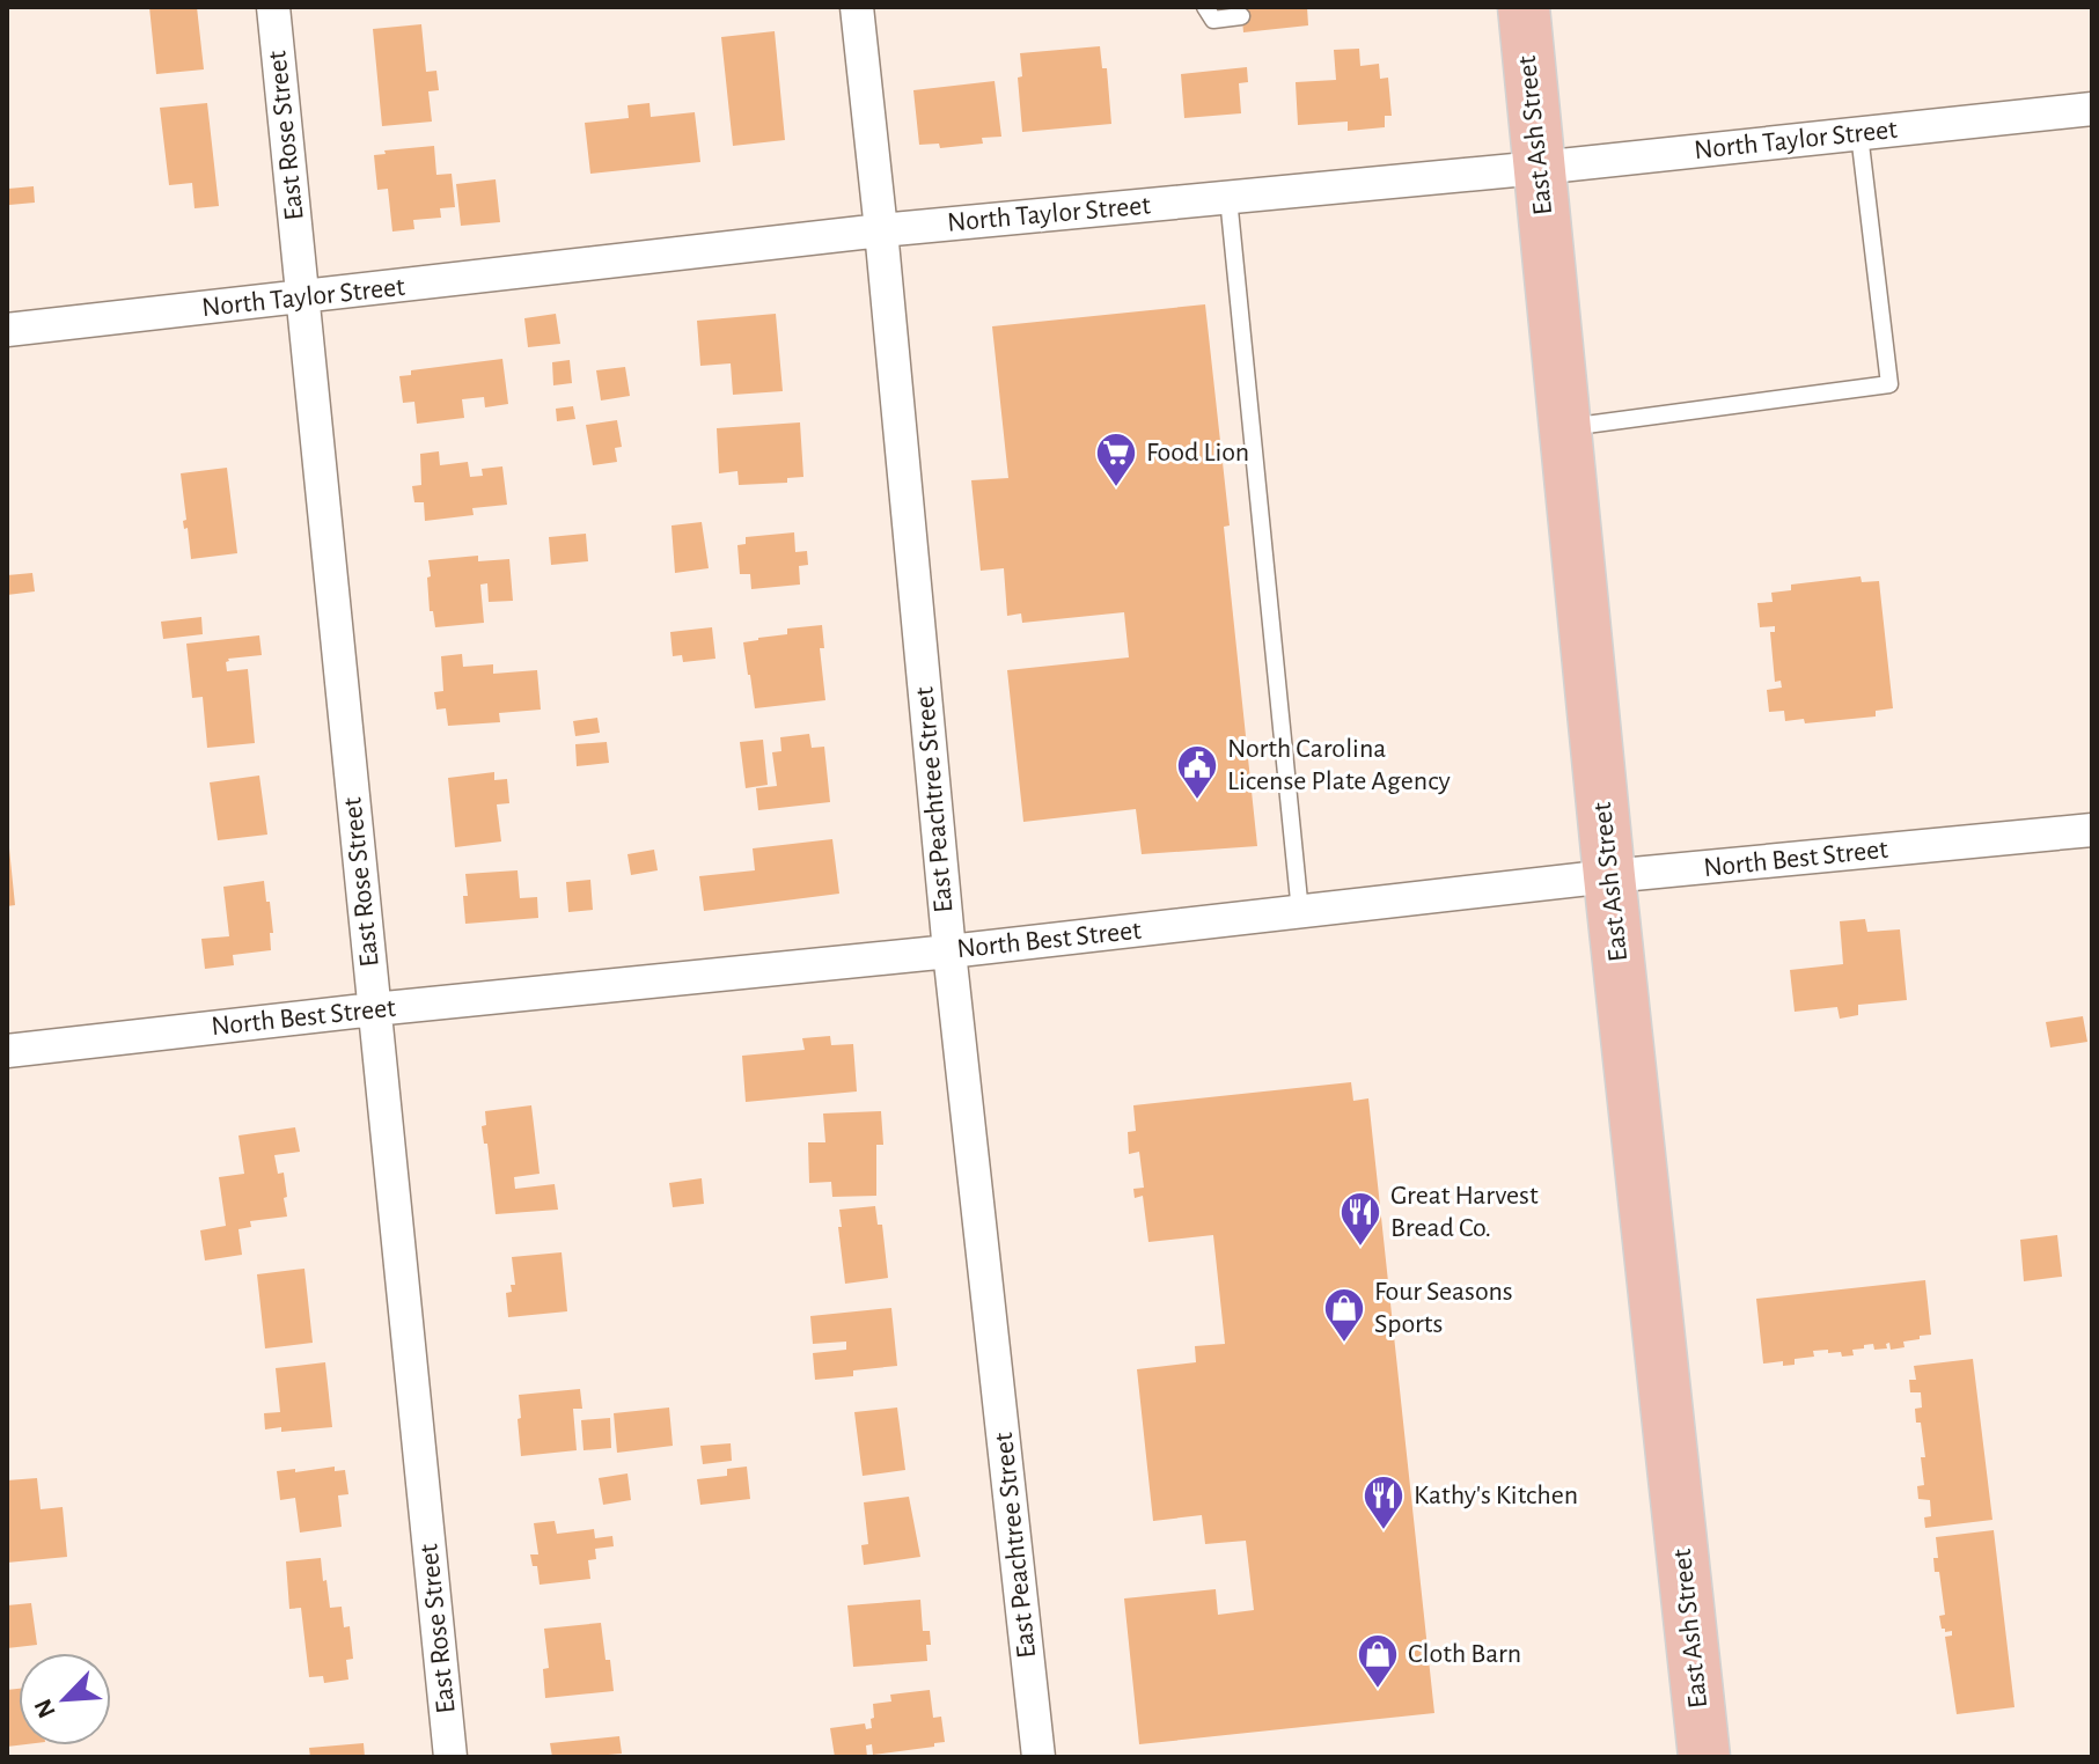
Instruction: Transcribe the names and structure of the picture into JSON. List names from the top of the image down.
{
  "streets": {
    "main road": ["East Ash Street"],
    "street": [
      "East Rose Street",
      "North Taylor Street",
      "East Peachtree Street",
      "North Best Street"
    ]
  },
  "crossings": [
    ["East Rose Street", "North Taylor Street"],
    ["East Rose Street", "North Best Street"],
    ["East Ash Street", "North Taylor Street"],
    ["East Ash Street", "North Best Street"],
    ["North Taylor Street", "East Peachtree Street"],
    ["East Peachtree Street", "North Best Street"]
  ],
  "places": {
    "supermarket": ["Food Lion"],
    "public building": ["North Carolina License Plate Agency"],
    "restaurant": ["Great Harvest Bread Co.", "Kathy's Kitchen"],
    "shop": ["Four Seasons Sports", "Cloth Barn"]
  },
  "north": "bottom left"
}
